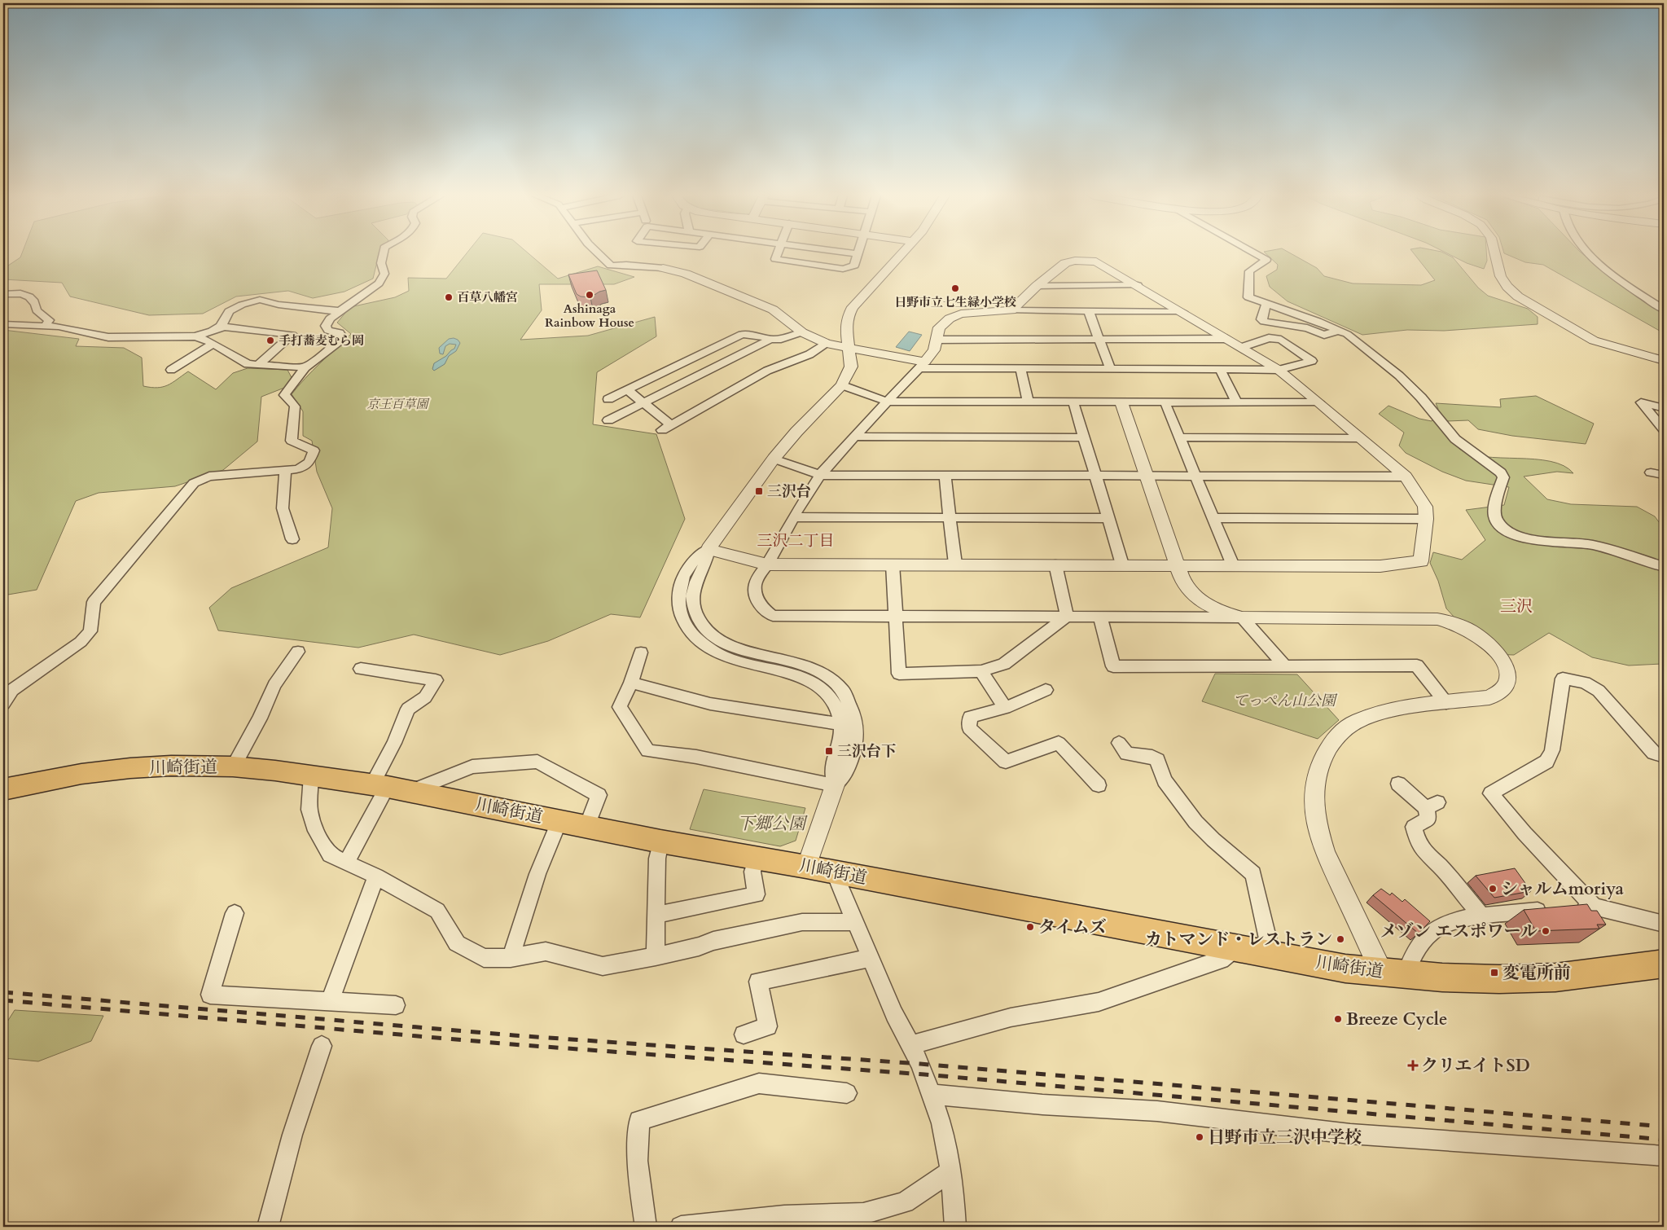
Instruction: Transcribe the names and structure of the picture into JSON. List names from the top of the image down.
{
  "streets": {
    "main road": ["川崎街道"]
  },
  "districts": ["三沢二丁目", "三沢"],
  "parks": ["京王百草園", "てっぺん山公園", "下郷公園"],
  "places": {
    "other": [
      "日野市立七生緑小学校",
      "Ashinaga Rainbow House",
      "百草八幡宮",
      "手打蕎麦むら岡",
      "シャルムmoriya",
      "タイムズ",
      "メゾン エスポワール",
      "カトマンド・レストラン",
      "Breeze Cycle",
      "日野市立三沢中学校"
    ],
    "transit": ["三沢台", "三沢台下", "変電所前"],
    "health": ["クリエイトSD"]
  }
}
